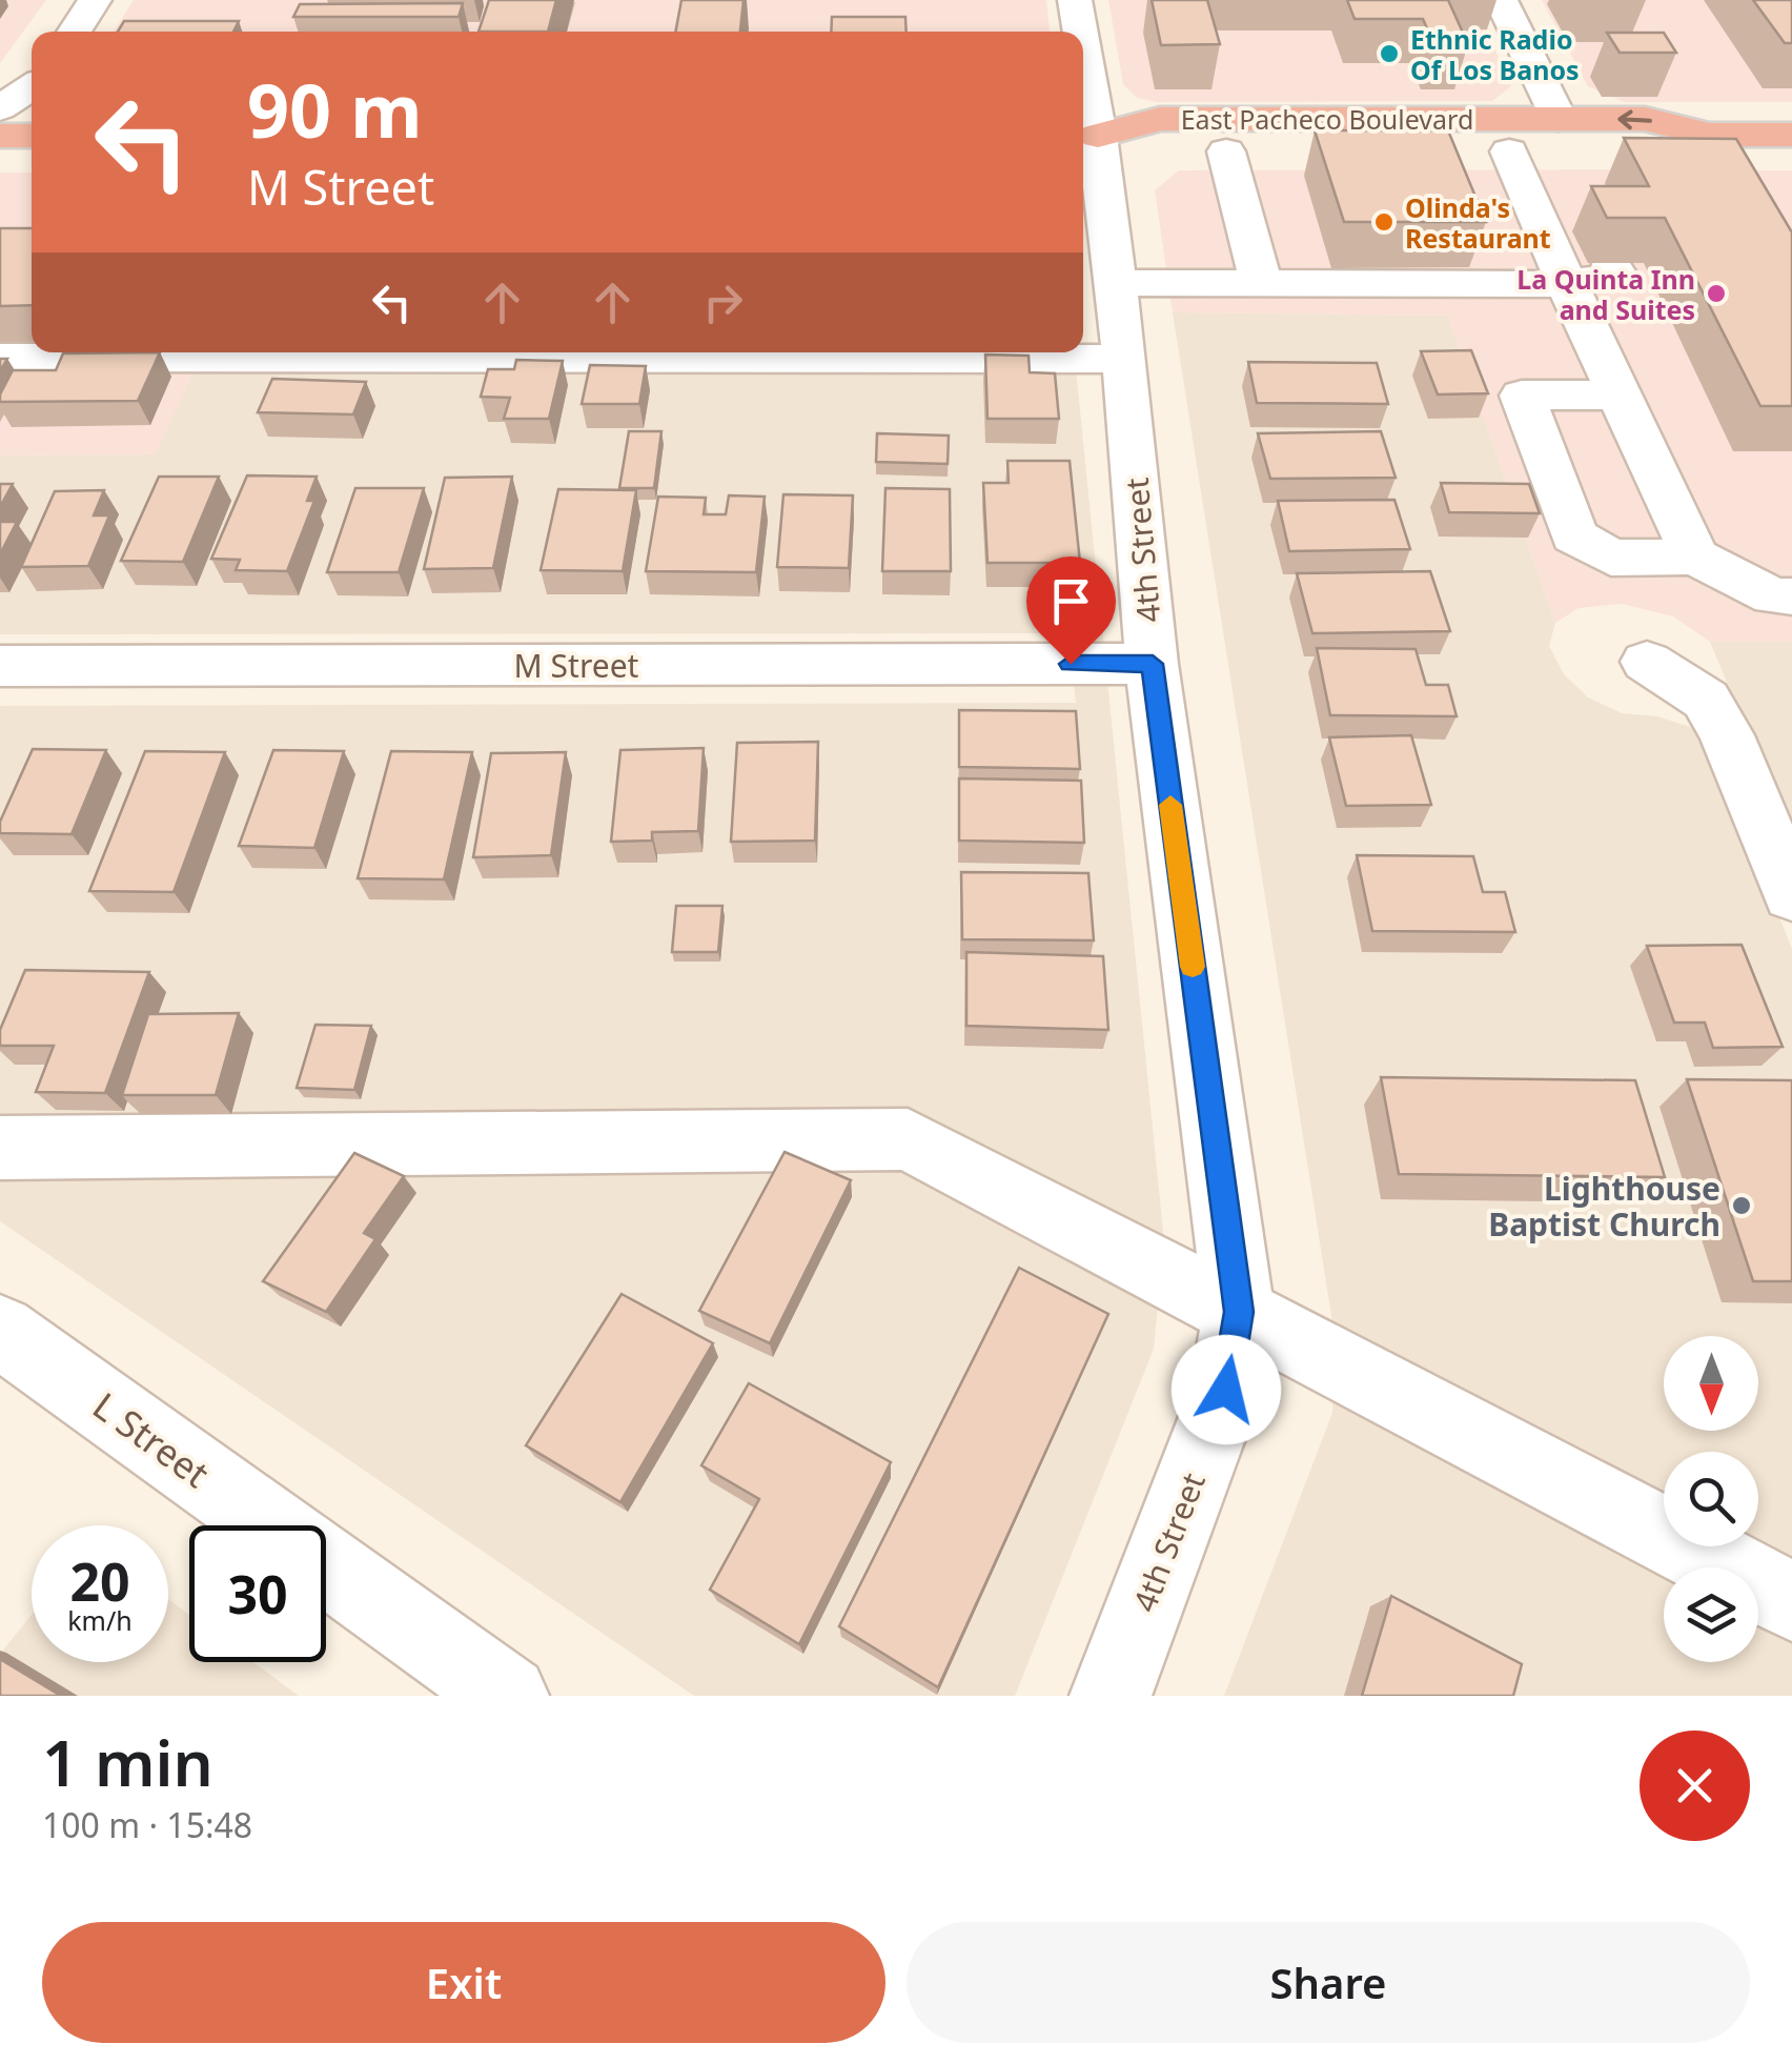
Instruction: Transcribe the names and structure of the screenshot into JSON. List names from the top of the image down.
{
  "streets": {
    "highway": ["East Pacheco Boulevard"],
    "street": ["4th Street", "M Street", "L Street"]
  },
  "crossings": [
    ["East Pacheco Boulevard", "4th Street"],
    ["4th Street", "M Street"]
  ],
  "places": [
    "Ethnic Radio Of Los Banos",
    "Olinda's Restaurant",
    "La Quinta Inn and Suites",
    "Lighthouse Baptist Church"
  ],
  "north": "bottom",
  "page": {
    "turn": ["90 m", "M Street"],
    "speed": "20 km/h",
    "limit": "30",
    "heading": ["1 min", "100 m · 15:48"],
    "buttons": ["Exit", "Share"]
  }
}
